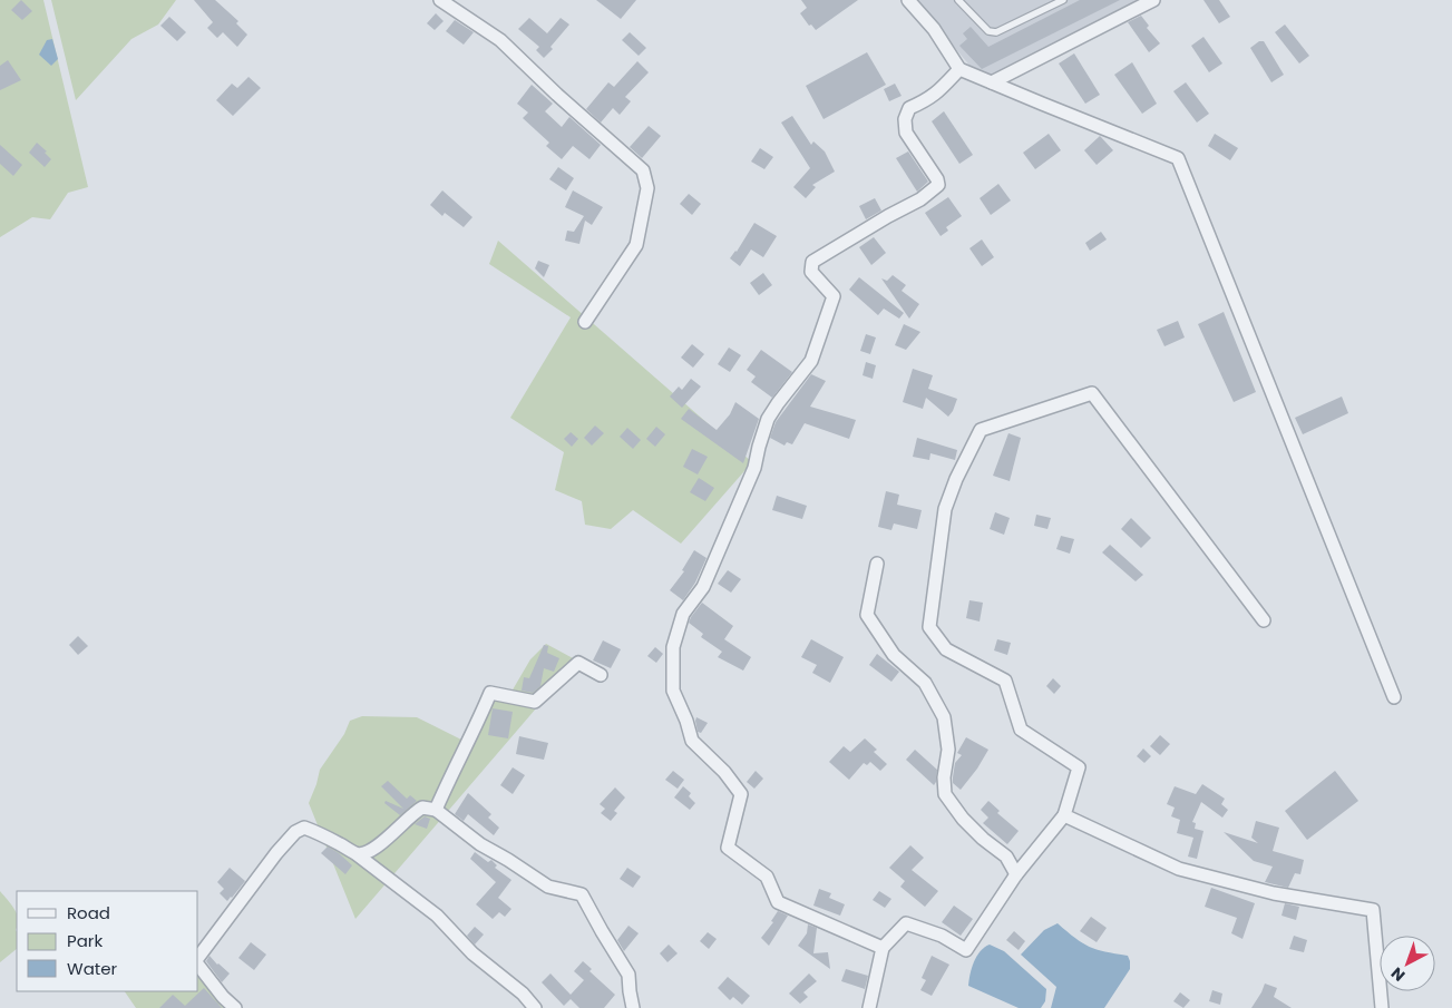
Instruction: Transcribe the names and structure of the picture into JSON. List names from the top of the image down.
{
  "legend": ["Road", "Park", "Water"],
  "north": "bottom left"
}
